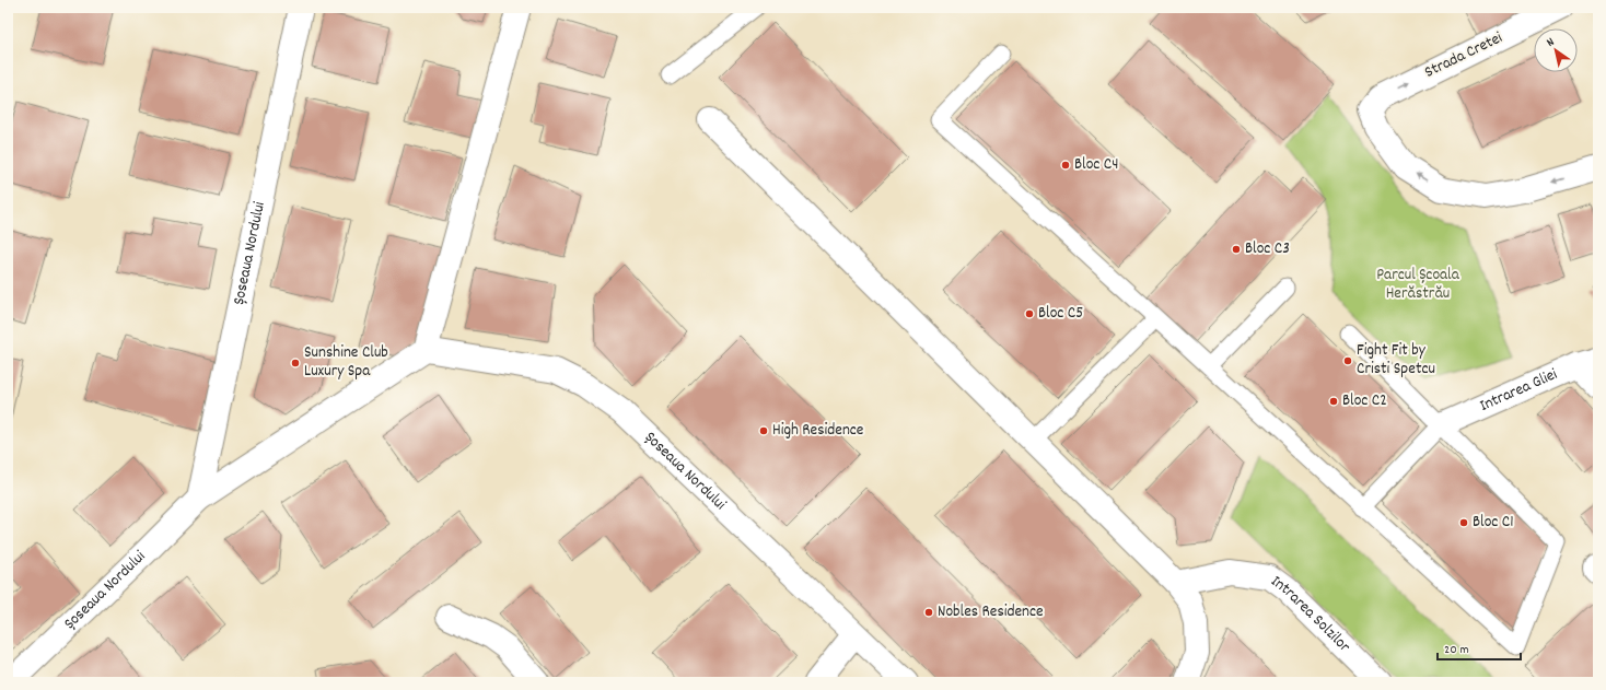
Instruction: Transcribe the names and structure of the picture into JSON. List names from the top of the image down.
{
  "streets": {
    "street": [
      "Strada Cretei",
      "Șoseaua Nordului",
      "Intrarea Gliei",
      "Intrarea Solzilor"
    ]
  },
  "parks": ["Parcul Școala Herăstrău"],
  "places": [
    "Bloc C4",
    "Bloc C3",
    "Bloc C5",
    "Fight Fit by Cristi Spetcu",
    "Sunshine Club Luxury Spa",
    "Bloc C2",
    "High Residence",
    "Bloc C1",
    "Nobles Residence"
  ],
  "scale_bar": "20 m",
  "north": "top left"
}
